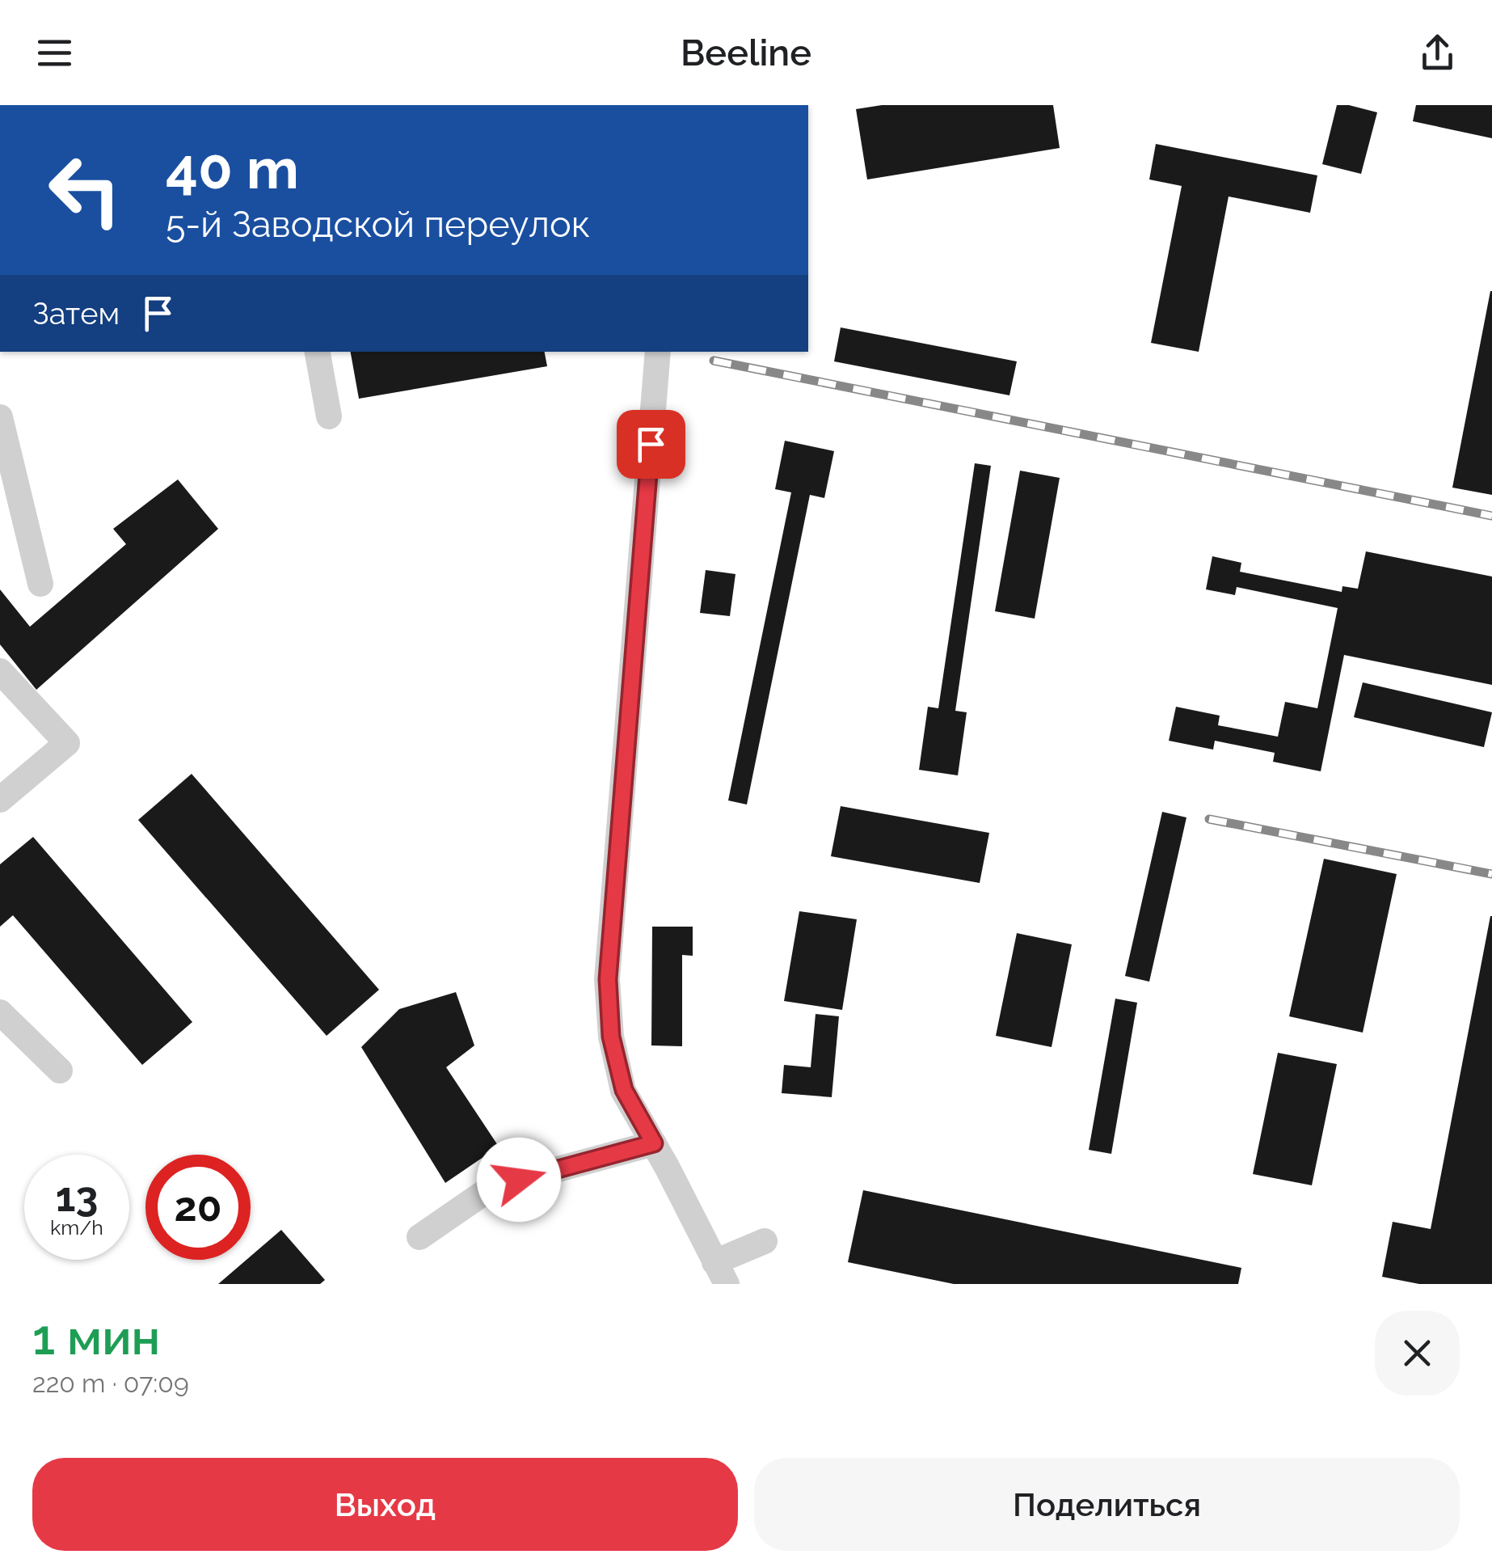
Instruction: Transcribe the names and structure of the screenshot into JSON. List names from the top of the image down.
{
  "page": {
    "header": "Beeline",
    "turn": ["40 m", "5-й Заводской переулок"],
    "then": "Затем",
    "speed": "13 km/h",
    "limit": "20",
    "heading": ["1 мин", "220 m · 07:09"],
    "buttons": ["Выход", "Поделиться"]
  }
}
